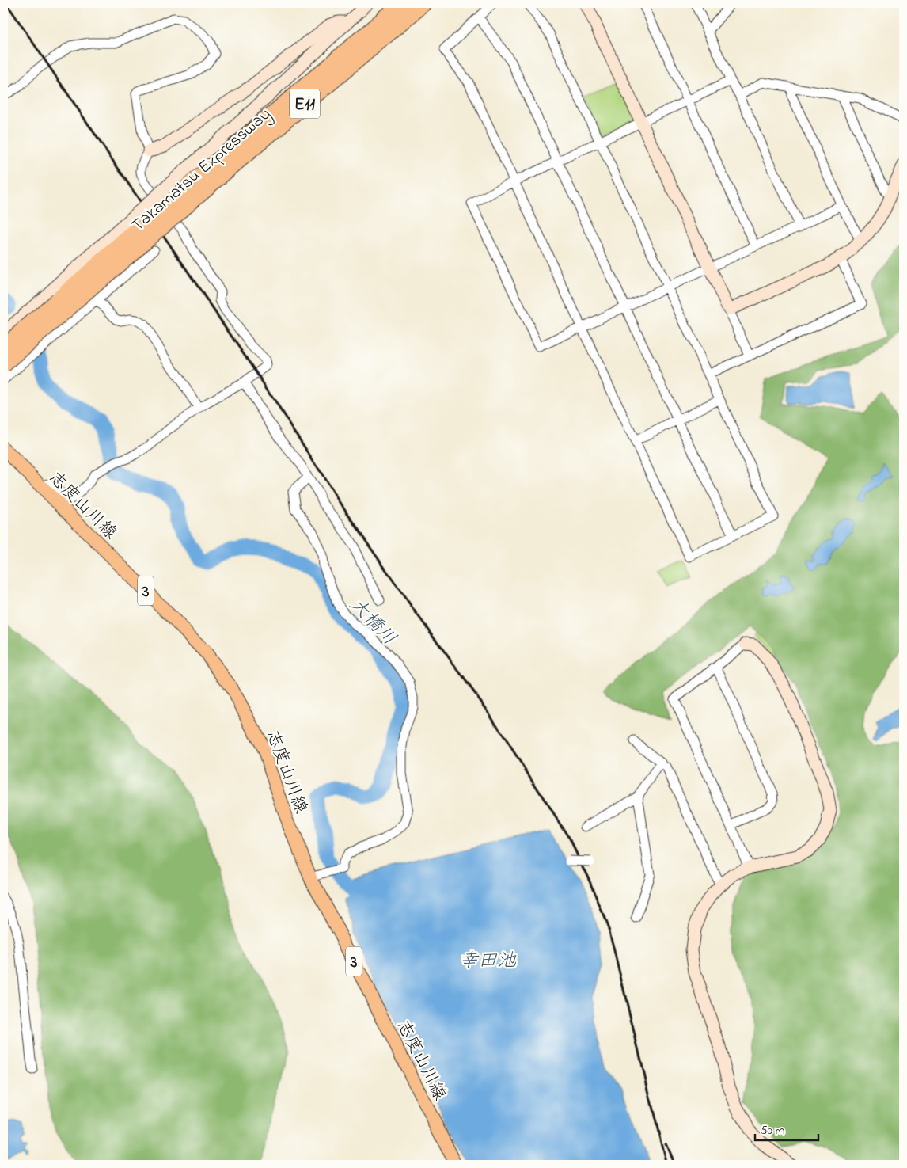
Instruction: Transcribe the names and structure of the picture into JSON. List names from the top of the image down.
{
  "streets": {
    "highway": ["E11", "Takamatsu Expressway"],
    "main road": ["志度山川線", "3"]
  },
  "water": ["大橋川", "幸田池"],
  "scale_bar": "50 m"
}
